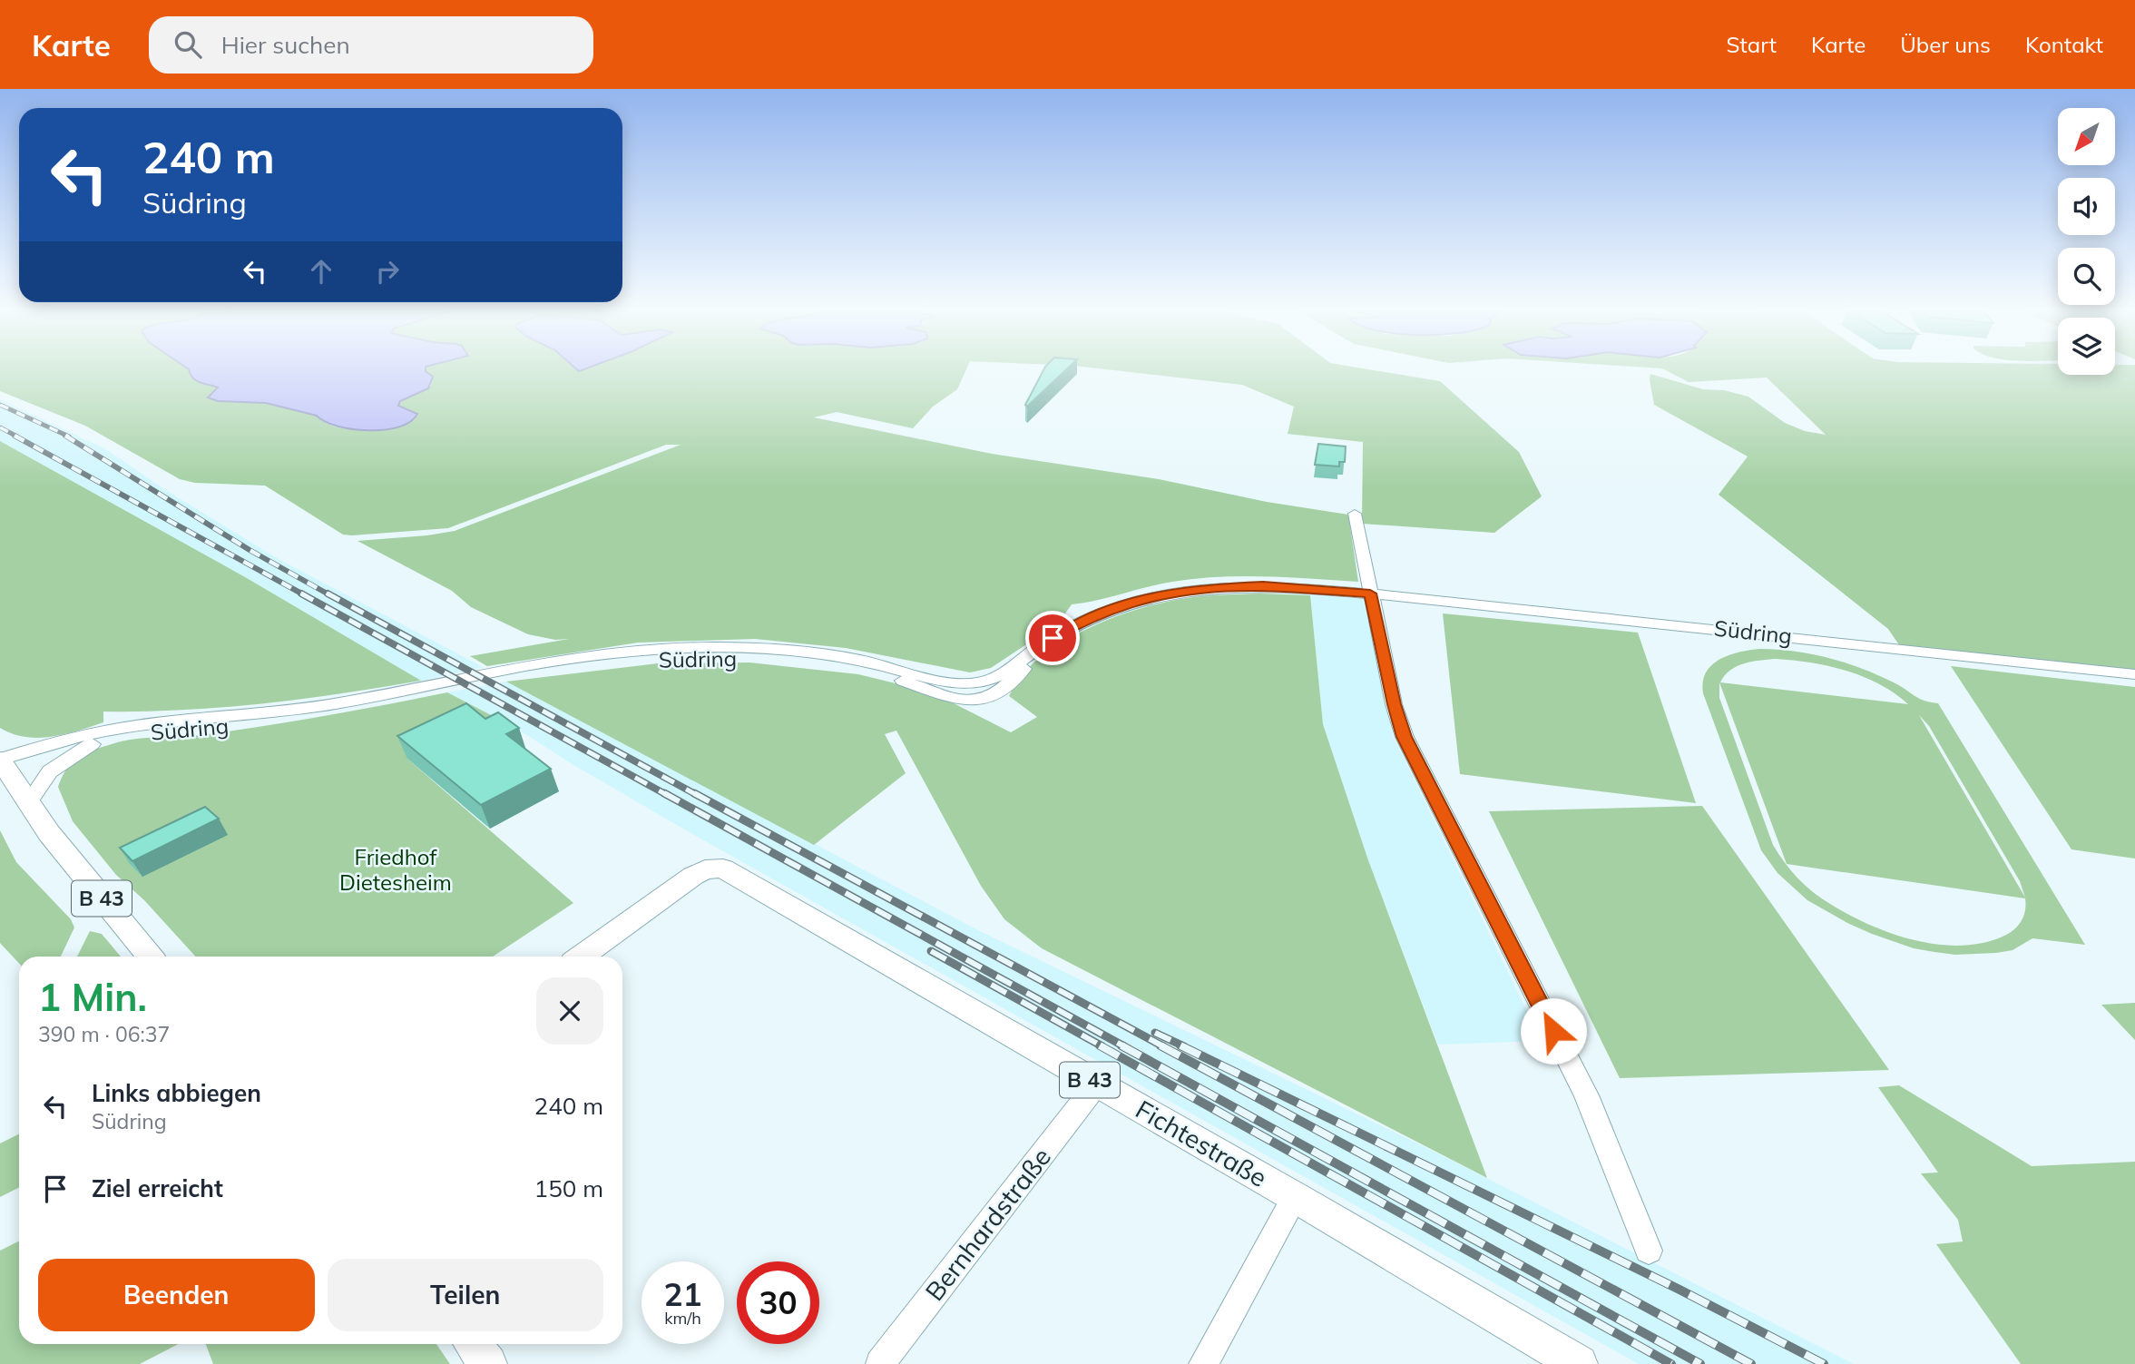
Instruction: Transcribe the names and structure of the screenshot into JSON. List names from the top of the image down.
{
  "streets": {
    "main road": ["B 43", "Fichtestraße"],
    "street": ["Südring", "Bernhardstraße"]
  },
  "crossings": [
    ["Südring", "B 43"],
    ["Fichtestraße", "Bernhardstraße"]
  ],
  "parks": ["Friedhof Dietesheim"],
  "north": "bottom left",
  "page": {
    "header": "Karte",
    "search": "Hier suchen",
    "nav": [
      "Start",
      "Karte",
      "Über uns",
      "Kontakt"
    ],
    "turn": ["240 m", "Südring"],
    "heading": ["1 Min.", "390 m · 06:37"],
    "list": [
      {
        "name": "Links abbiegen",
        "note": "Südring",
        "value": "240 m"
      },
      {
        "name": "Ziel erreicht",
        "value": "150 m"
      }
    ],
    "buttons": ["Beenden", "Teilen"],
    "speed": "21 km/h",
    "limit": "30"
  }
}
